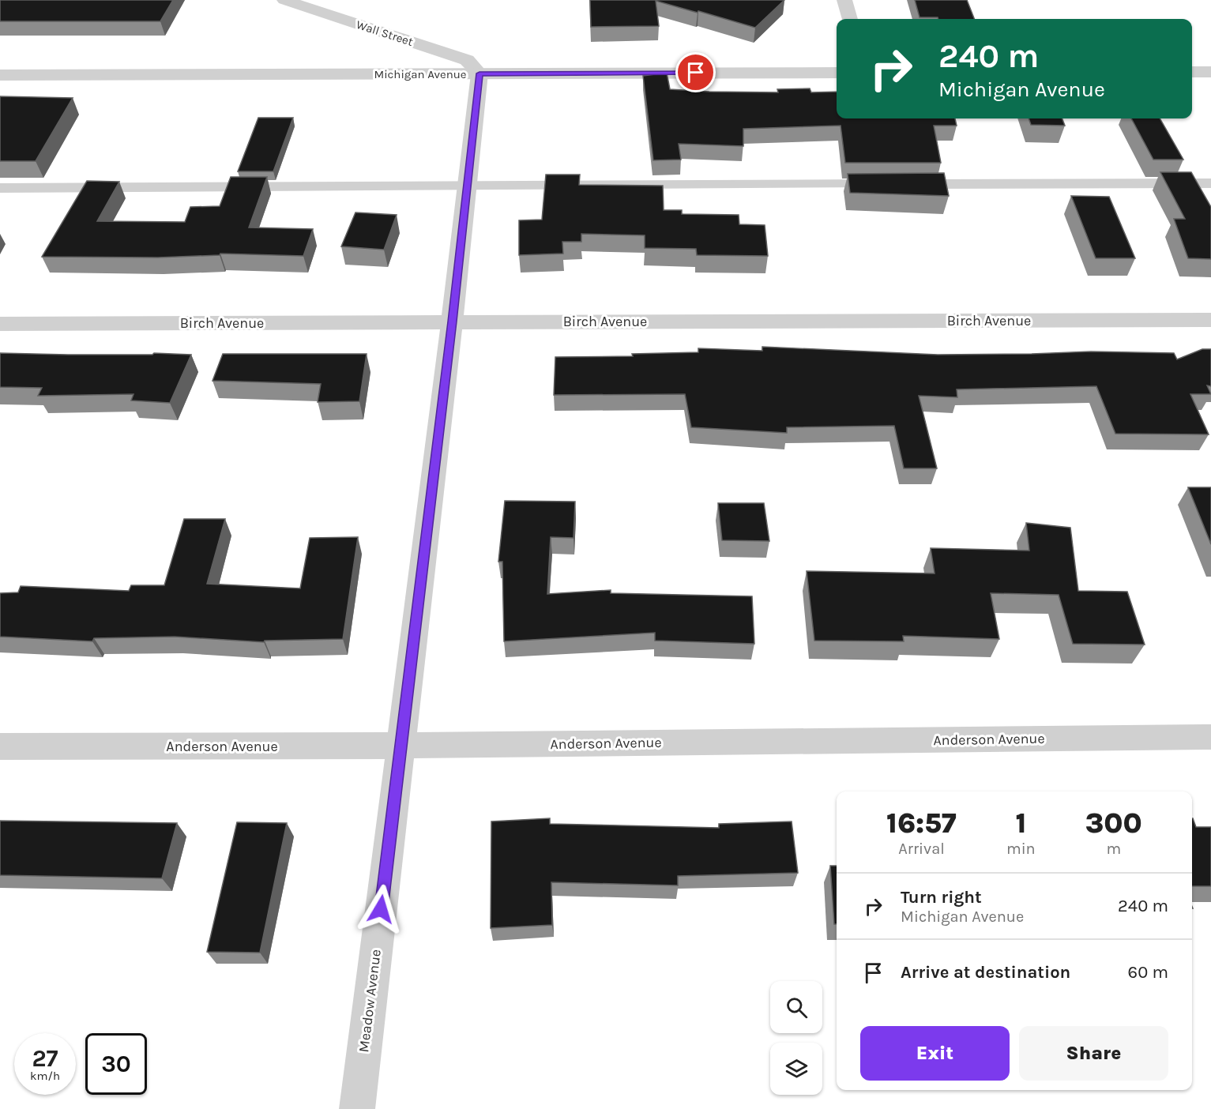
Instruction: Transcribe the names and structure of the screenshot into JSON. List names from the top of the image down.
{
  "streets": {
    "street": [
      "Wall Street",
      "Michigan Avenue",
      "Birch Avenue",
      "Anderson Avenue",
      "Meadow Avenue"
    ]
  },
  "crossings": [
    ["Wall Street", "Michigan Avenue"],
    ["Wall Street", "Meadow Avenue"],
    ["Michigan Avenue", "Meadow Avenue"],
    ["Birch Avenue", "Meadow Avenue"],
    ["Anderson Avenue", "Meadow Avenue"]
  ],
  "page": {
    "turn": ["240 m", "Michigan Avenue"],
    "eta": [
      "16:57",
      "Arrival",
      "1",
      "min",
      "300",
      "m"
    ],
    "list": [
      {
        "name": "Turn right",
        "note": "Michigan Avenue",
        "value": "240 m"
      },
      {
        "name": "Arrive at destination",
        "value": "60 m"
      }
    ],
    "buttons": ["Exit", "Share"],
    "speed": "27 km/h",
    "limit": "30"
  }
}
